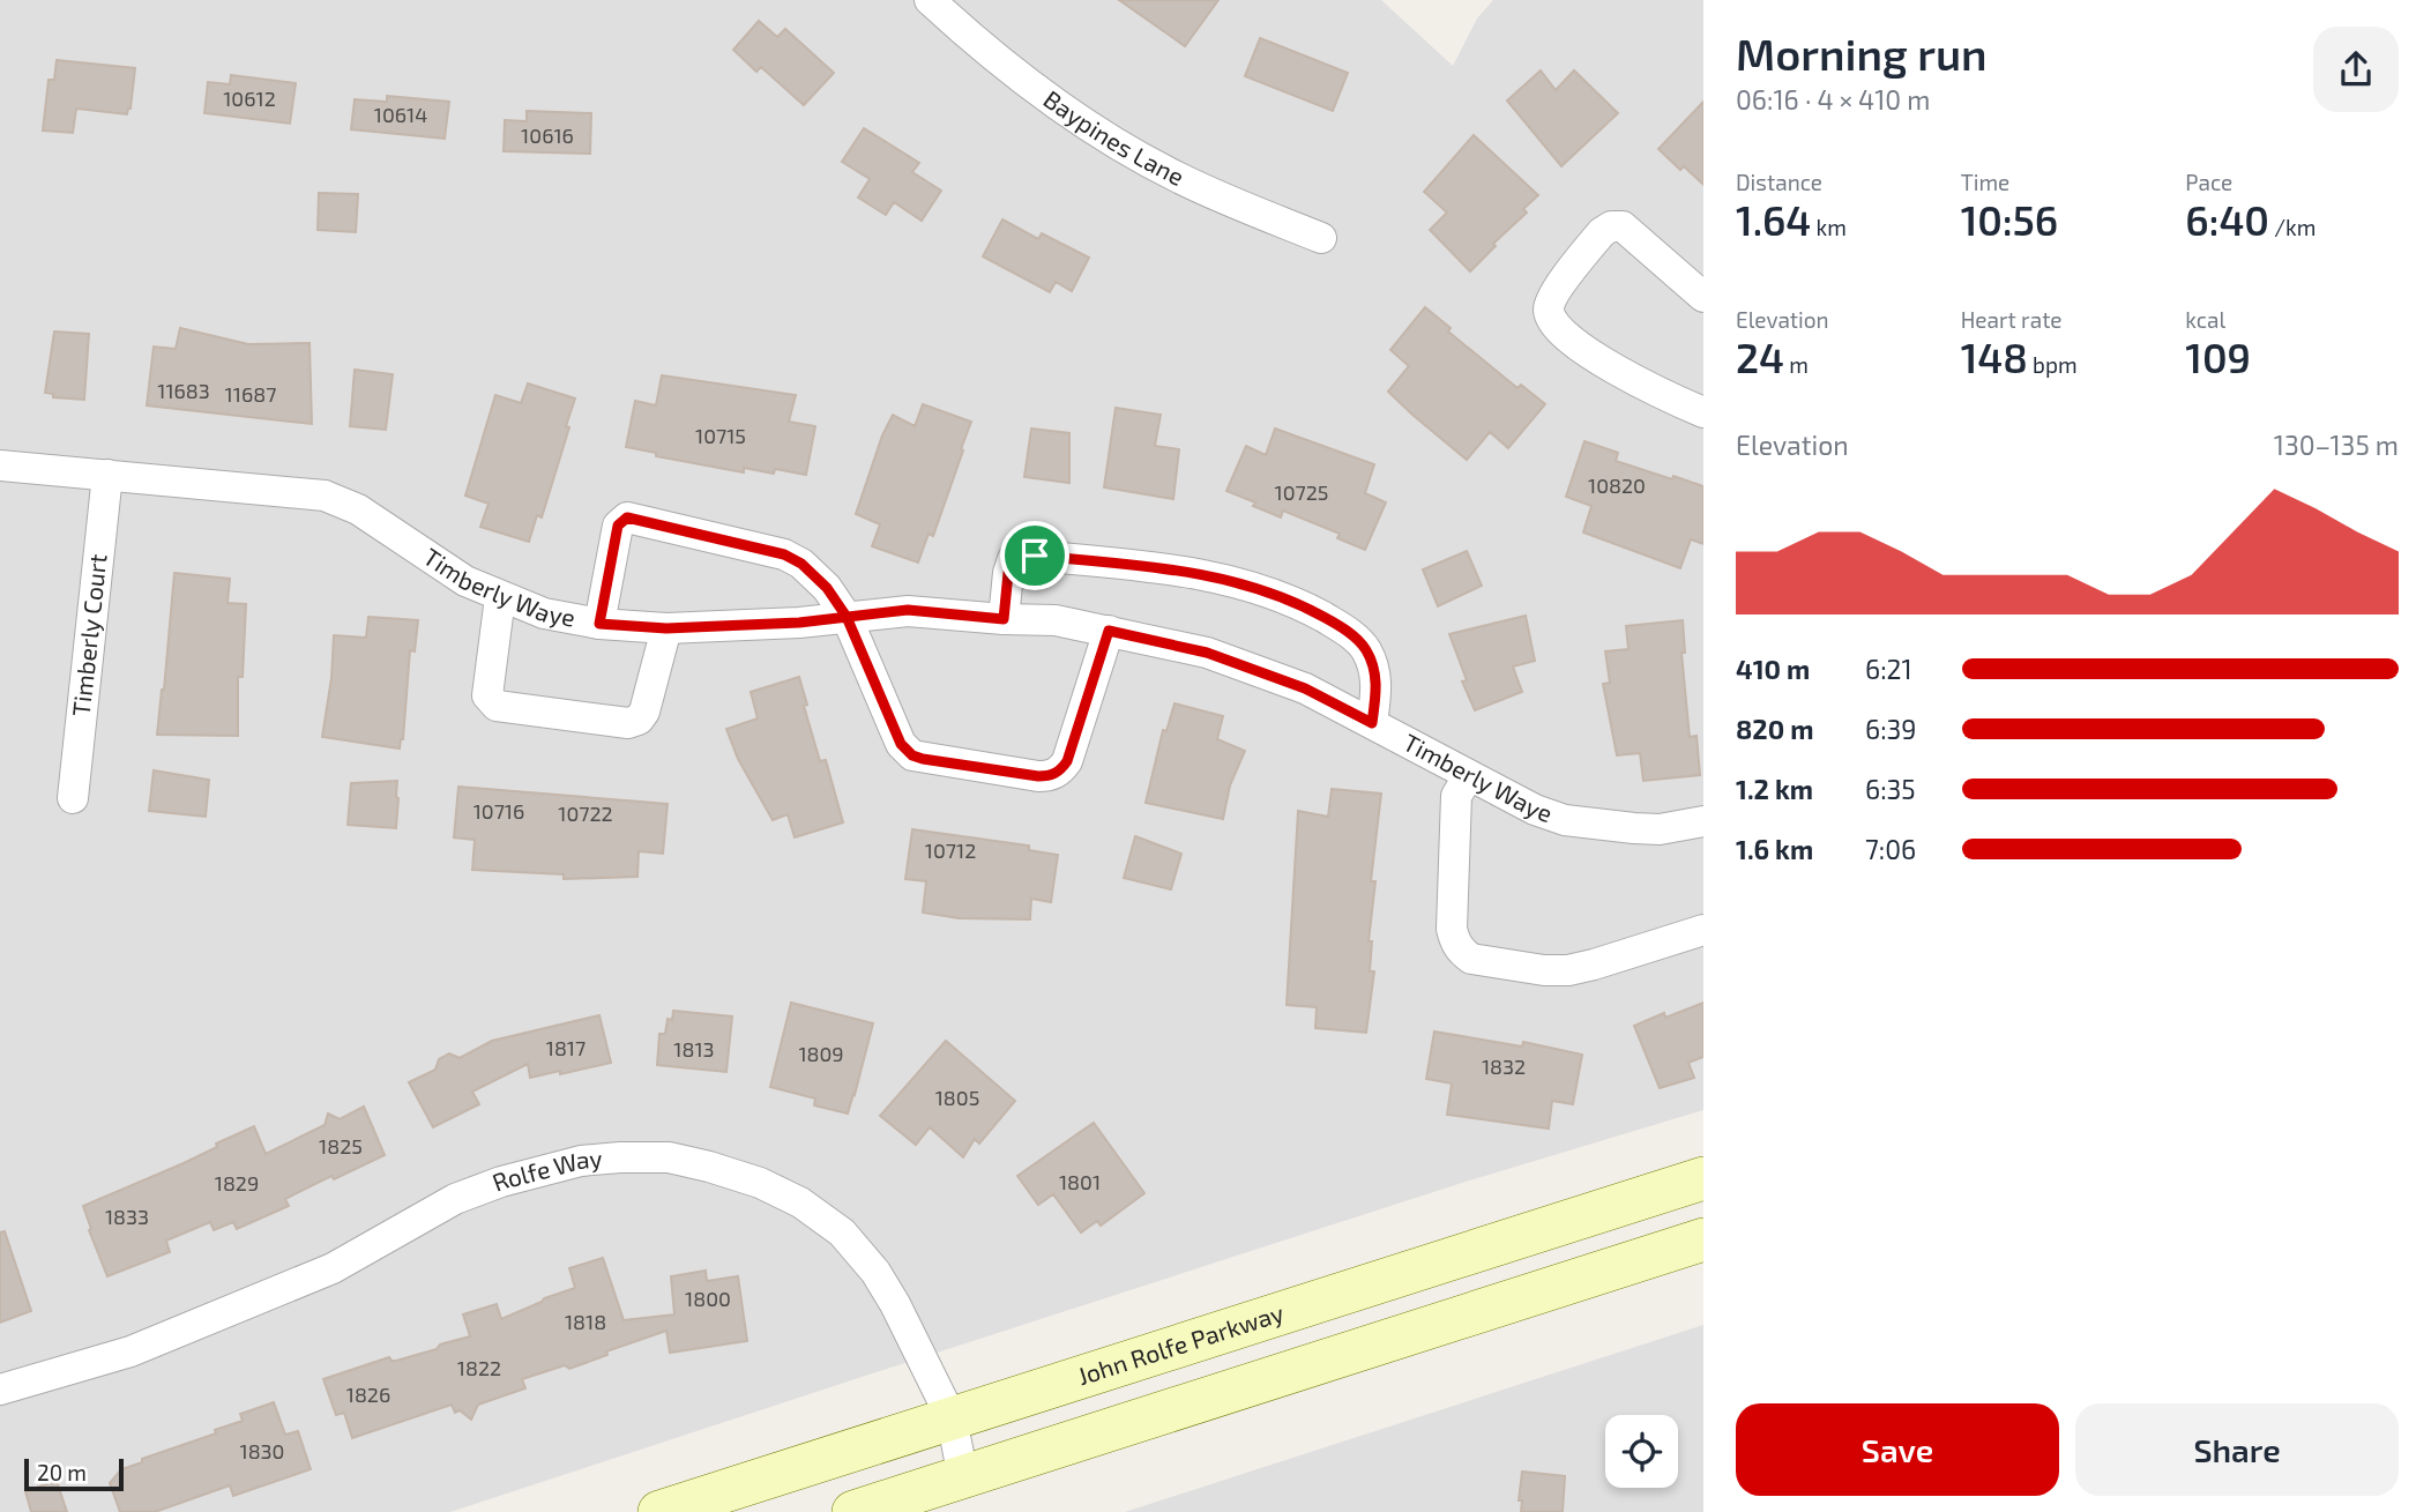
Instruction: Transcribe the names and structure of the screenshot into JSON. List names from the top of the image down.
{
  "streets": {
    "main road": ["John Rolfe Parkway"],
    "street": [
      "Baypines Lane",
      "Timberly Waye",
      "Timberly Court",
      "Rolfe Way"
    ]
  },
  "crossings": [
    ["Timberly Waye", "Timberly Court"],
    ["Rolfe Way", "John Rolfe Parkway"]
  ],
  "house_numbers": [
    "10612",
    "10614",
    "10616",
    "11683",
    "11687",
    "10715",
    "10820",
    "10725",
    "10716",
    "10722",
    "10712",
    "1817",
    "1813",
    "1809",
    "1832",
    "1805",
    "1825",
    "1801",
    "1829",
    "1833",
    "1800",
    "1818",
    "1822",
    "1826",
    "1830"
  ],
  "scale_bar": "20 m",
  "page": {
    "heading": ["Morning run", "06:16 · 4 × 410 m"],
    "stats": [
      ["Distance", "1.64 km"],
      ["Time", "10:56"],
      ["Pace", "6:40 /km"],
      ["Elevation", "24 m"],
      ["Heart rate", "148 bpm"],
      ["kcal", "109"]
    ],
    "chart": ["Elevation", "130–135 m"],
    "list": [
      {
        "name": "410 m",
        "note": "6:21"
      },
      {
        "name": "820 m",
        "note": "6:39"
      },
      {
        "name": "1.2 km",
        "note": "6:35"
      },
      {
        "name": "1.6 km",
        "note": "7:06"
      }
    ],
    "buttons": ["Save", "Share"],
    "scale": "20 m"
  }
}
